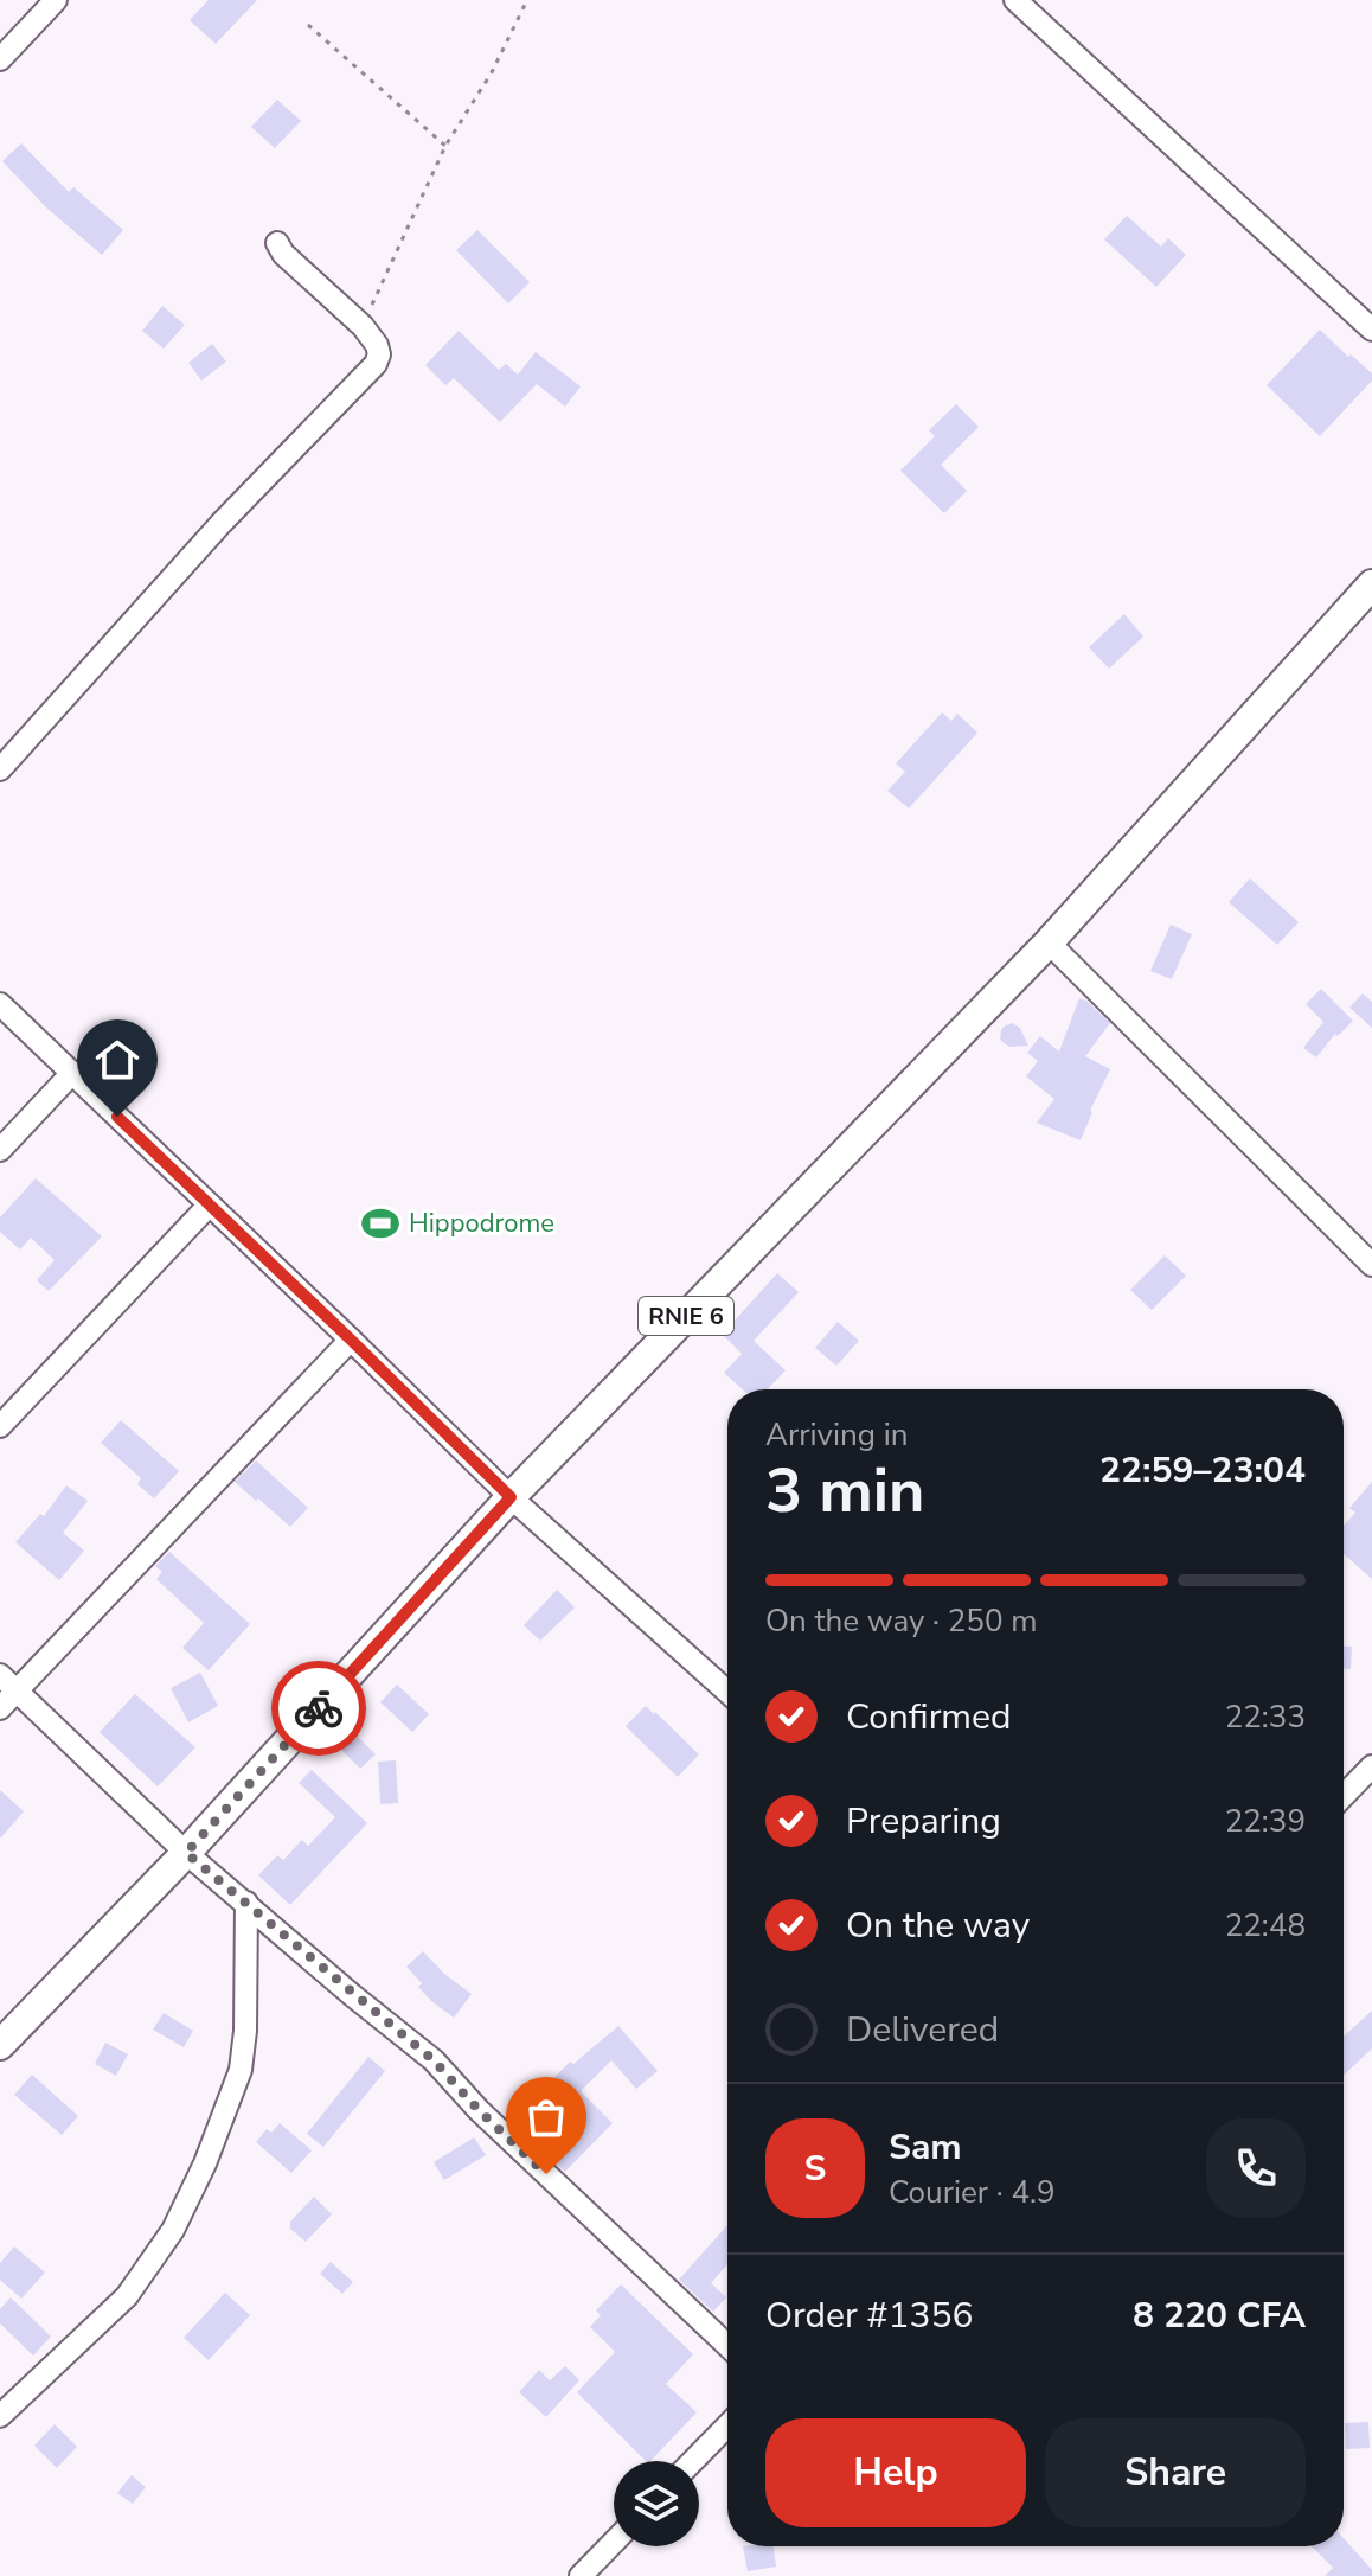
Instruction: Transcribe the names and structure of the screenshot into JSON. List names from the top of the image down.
{
  "streets": {
    "main road": ["RNIE 6"]
  },
  "places": {
    "sports": ["Hippodrome"]
  },
  "page": {
    "heading": ["3 min", "Arriving in", "22:59–23:04"],
    "panel": [
      "Sam",
      "Courier · 4.9",
      "Order #1356",
      "8 220 CFA"
    ],
    "bar": "On the way · 250 m",
    "list": [
      ["Confirmed", "22:33"],
      ["Preparing", "22:39"],
      ["On the way", "22:48"],
      "Delivered"
    ],
    "round": "S",
    "buttons": ["Help", "Share"]
  }
}
